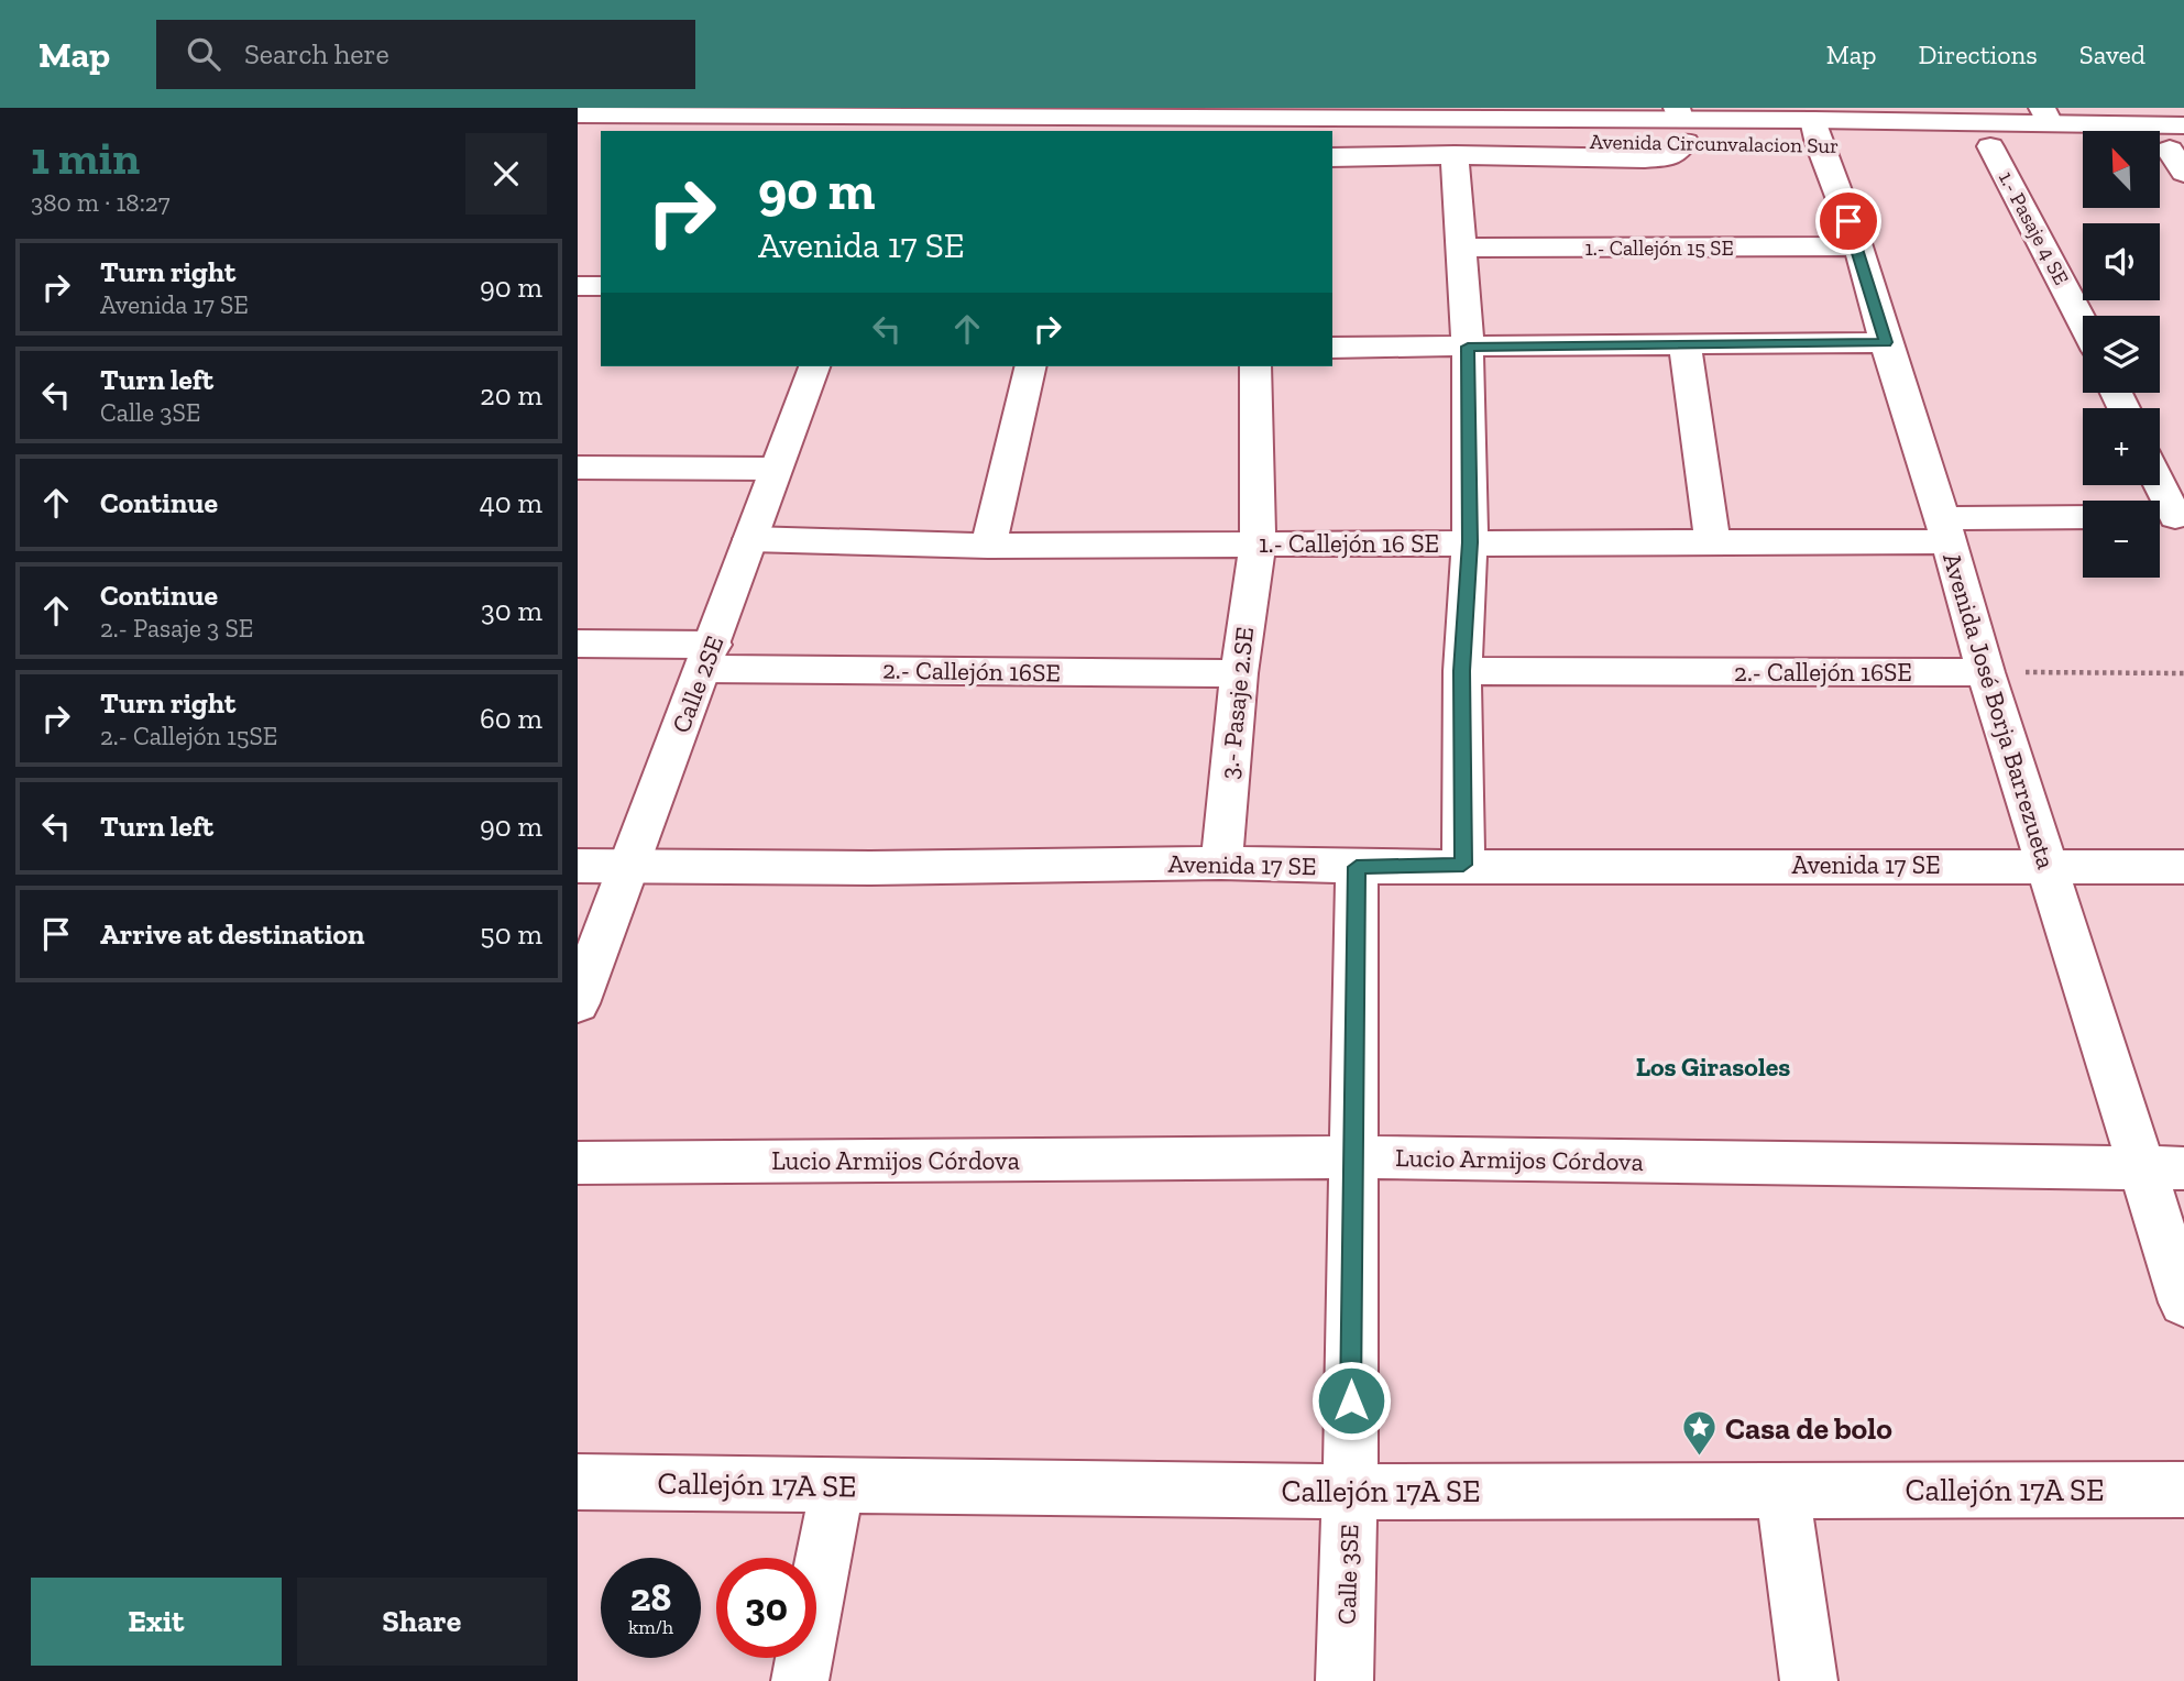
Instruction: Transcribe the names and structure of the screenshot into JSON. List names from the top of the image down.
{
  "streets": {
    "street": [
      "Avenida Circunvalacion Sur",
      "1.- Pasaje 4 SE",
      "1.- Callejón 15 SE",
      "1.- Callejón 16 SE",
      "2.- Callejón 16SE",
      "Calle 2SE",
      "3.- Pasaje 2.SE",
      "Avenida José Borja Barrezueta",
      "Avenida 17 SE",
      "Lucio Armijos Córdova",
      "Callejón 17A SE",
      "Calle 3SE"
    ]
  },
  "crossings": [
    ["Avenida Circunvalacion Sur", "1.- Pasaje 4 SE"],
    ["Avenida Circunvalacion Sur", "Avenida José Borja Barrezueta"],
    ["1.- Callejón 15 SE", "Avenida José Borja Barrezueta"],
    ["1.- Callejón 16 SE", "Calle 2SE"],
    ["1.- Callejón 16 SE", "3.- Pasaje 2.SE"],
    ["1.- Callejón 16 SE", "Avenida José Borja Barrezueta"],
    ["2.- Callejón 16SE", "Calle 2SE"],
    ["2.- Callejón 16SE", "3.- Pasaje 2.SE"],
    ["2.- Callejón 16SE", "Avenida José Borja Barrezueta"],
    ["Calle 2SE", "Avenida 17 SE"],
    ["3.- Pasaje 2.SE", "Avenida 17 SE"],
    ["Avenida José Borja Barrezueta", "Avenida 17 SE"],
    ["Avenida José Borja Barrezueta", "Lucio Armijos Córdova"],
    ["Avenida 17 SE", "Calle 3SE"],
    ["Lucio Armijos Córdova", "Calle 3SE"],
    ["Callejón 17A SE", "Calle 3SE"]
  ],
  "districts": ["Los Girasoles"],
  "places": {
    "place": ["Casa de bolo"]
  },
  "north": "top left",
  "page": {
    "header": "Map",
    "search": "Search here",
    "nav": ["Map", "Directions", "Saved"],
    "heading": ["1 min", "380 m · 18:27"],
    "map_buttons": ["+", "−"],
    "turn": ["90 m", "Avenida 17 SE"],
    "list": [
      {
        "name": "Turn right",
        "note": "Avenida 17 SE",
        "value": "90 m"
      },
      {
        "name": "Turn left",
        "note": "Calle 3SE",
        "value": "20 m"
      },
      {
        "name": "Continue",
        "value": "40 m"
      },
      {
        "name": "Continue",
        "note": "2.- Pasaje 3 SE",
        "value": "30 m"
      },
      {
        "name": "Turn right",
        "note": "2.- Callejón 15SE",
        "value": "60 m"
      },
      {
        "name": "Turn left",
        "value": "90 m"
      },
      {
        "name": "Arrive at destination",
        "value": "50 m"
      }
    ],
    "speed": "28 km/h",
    "limit": "30",
    "buttons": ["Exit", "Share"]
  }
}
